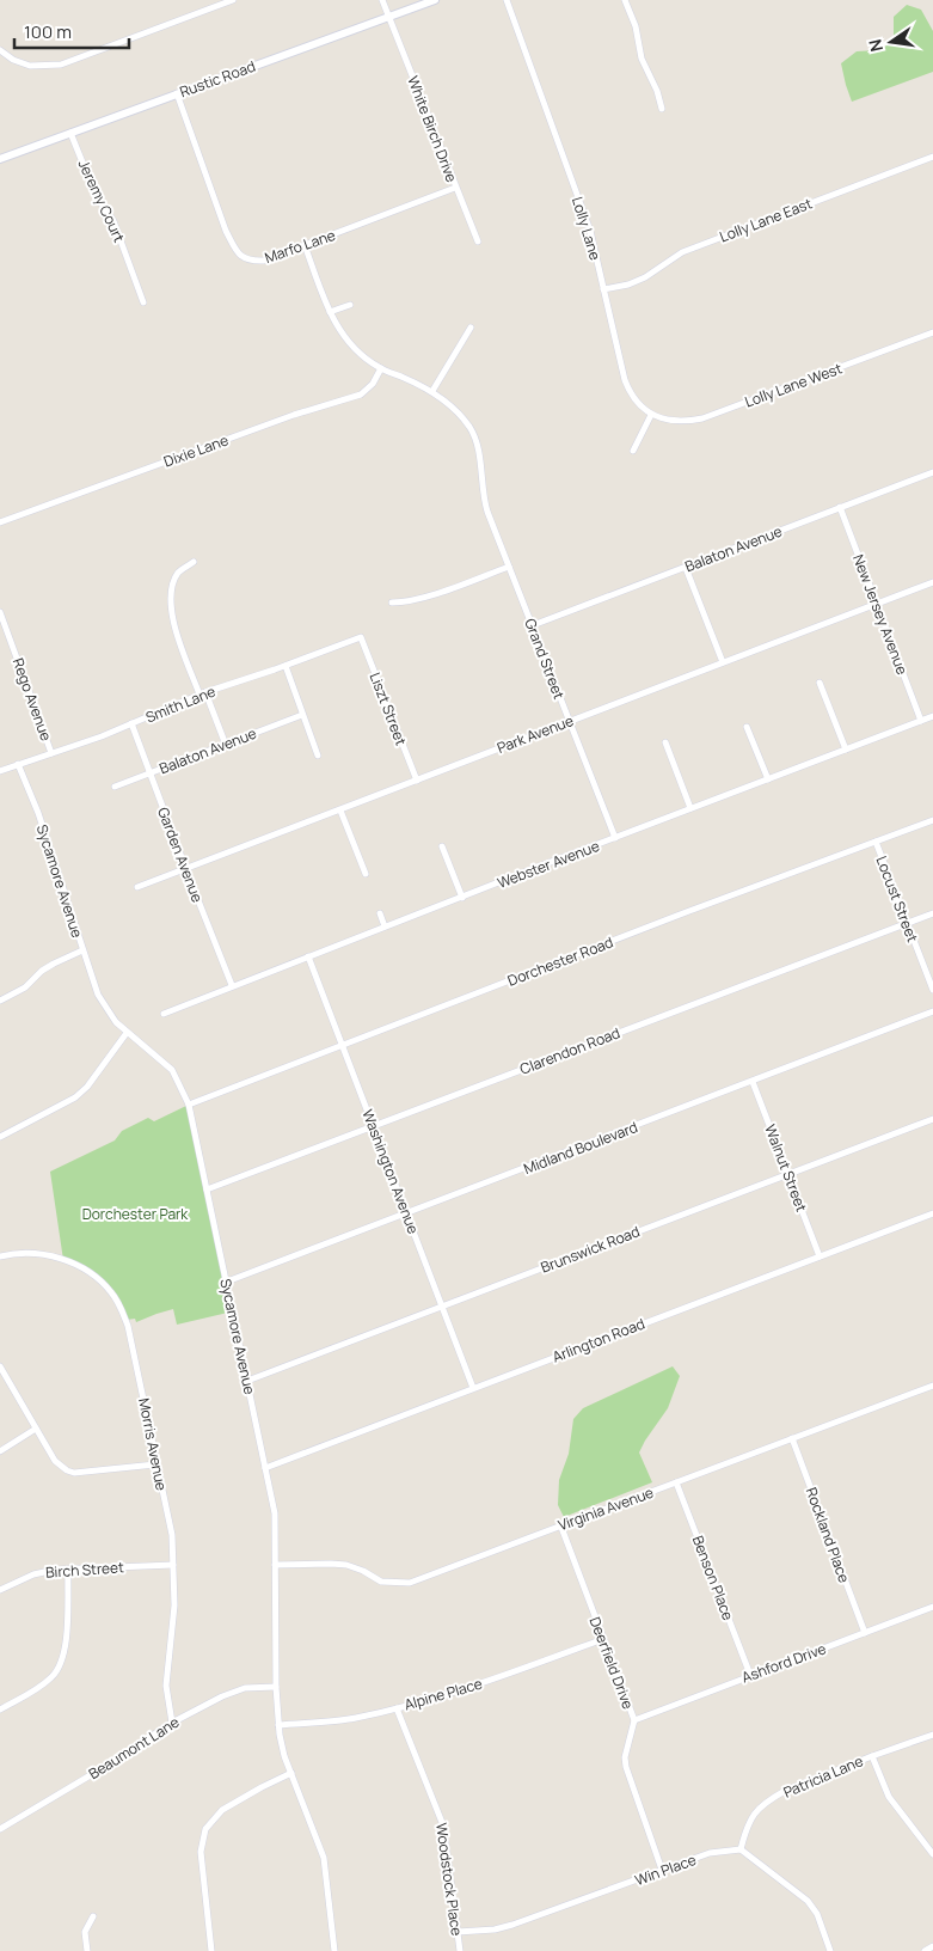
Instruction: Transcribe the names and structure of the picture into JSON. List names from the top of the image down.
{
  "streets": {
    "street": [
      "Rustic Road",
      "White Birch Drive",
      "Jeremy Court",
      "Lolly Lane East",
      "Lolly Lane",
      "Marfo Lane",
      "Lolly Lane West",
      "Dixie Lane",
      "Balaton Avenue",
      "New Jersey Avenue",
      "Grand Street",
      "Rego Avenue",
      "Smith Lane",
      "Liszt Street",
      "Park Avenue",
      "Garden Avenue",
      "Webster Avenue",
      "Sycamore Avenue",
      "Locust Street",
      "Dorchester Road",
      "Clarendon Road",
      "Midland Boulevard",
      "Walnut Street",
      "Washington Avenue",
      "Brunswick Road",
      "Arlington Road",
      "Morris Avenue",
      "Virginia Avenue",
      "Rockland Place",
      "Birch Street",
      "Benson Place",
      "Deerfield Drive",
      "Ashford Drive",
      "Alpine Place",
      "Beaumont Lane",
      "Patricia Lane",
      "Win Place",
      "Woodstock Place"
    ]
  },
  "crossings": [
    ["Rustic Road", "White Birch Drive"],
    ["Rustic Road", "Jeremy Court"],
    ["Rustic Road", "Marfo Lane"],
    ["White Birch Drive", "Marfo Lane"],
    ["Lolly Lane East", "Lolly Lane"],
    ["Lolly Lane", "Lolly Lane West"],
    ["Balaton Avenue", "New Jersey Avenue"],
    ["Balaton Avenue", "Grand Street"],
    ["Balaton Avenue", "Garden Avenue"],
    ["New Jersey Avenue", "Park Avenue"],
    ["New Jersey Avenue", "Webster Avenue"],
    ["Grand Street", "Park Avenue"],
    ["Grand Street", "Webster Avenue"],
    ["Rego Avenue", "Smith Lane"],
    ["Smith Lane", "Liszt Street"],
    ["Smith Lane", "Garden Avenue"],
    ["Smith Lane", "Sycamore Avenue"],
    ["Liszt Street", "Park Avenue"],
    ["Park Avenue", "Garden Avenue"],
    ["Garden Avenue", "Webster Avenue"],
    ["Webster Avenue", "Washington Avenue"],
    ["Sycamore Avenue", "Dorchester Road"],
    ["Sycamore Avenue", "Clarendon Road"],
    ["Sycamore Avenue", "Midland Boulevard"],
    ["Sycamore Avenue", "Brunswick Road"],
    ["Sycamore Avenue", "Arlington Road"],
    ["Sycamore Avenue", "Virginia Avenue"],
    ["Sycamore Avenue", "Alpine Place"],
    ["Sycamore Avenue", "Beaumont Lane"],
    ["Locust Street", "Dorchester Road"],
    ["Locust Street", "Clarendon Road"],
    ["Dorchester Road", "Washington Avenue"],
    ["Clarendon Road", "Washington Avenue"],
    ["Midland Boulevard", "Walnut Street"],
    ["Midland Boulevard", "Washington Avenue"],
    ["Walnut Street", "Brunswick Road"],
    ["Walnut Street", "Arlington Road"],
    ["Washington Avenue", "Brunswick Road"],
    ["Washington Avenue", "Arlington Road"],
    ["Morris Avenue", "Birch Street"],
    ["Morris Avenue", "Beaumont Lane"],
    ["Virginia Avenue", "Rockland Place"],
    ["Virginia Avenue", "Benson Place"],
    ["Virginia Avenue", "Deerfield Drive"],
    ["Rockland Place", "Ashford Drive"],
    ["Benson Place", "Ashford Drive"],
    ["Deerfield Drive", "Ashford Drive"],
    ["Deerfield Drive", "Alpine Place"],
    ["Deerfield Drive", "Win Place"],
    ["Alpine Place", "Woodstock Place"],
    ["Patricia Lane", "Win Place"],
    ["Win Place", "Woodstock Place"]
  ],
  "parks": ["Dorchester Park"],
  "scale_bar": "100 m",
  "north": "left"
}
